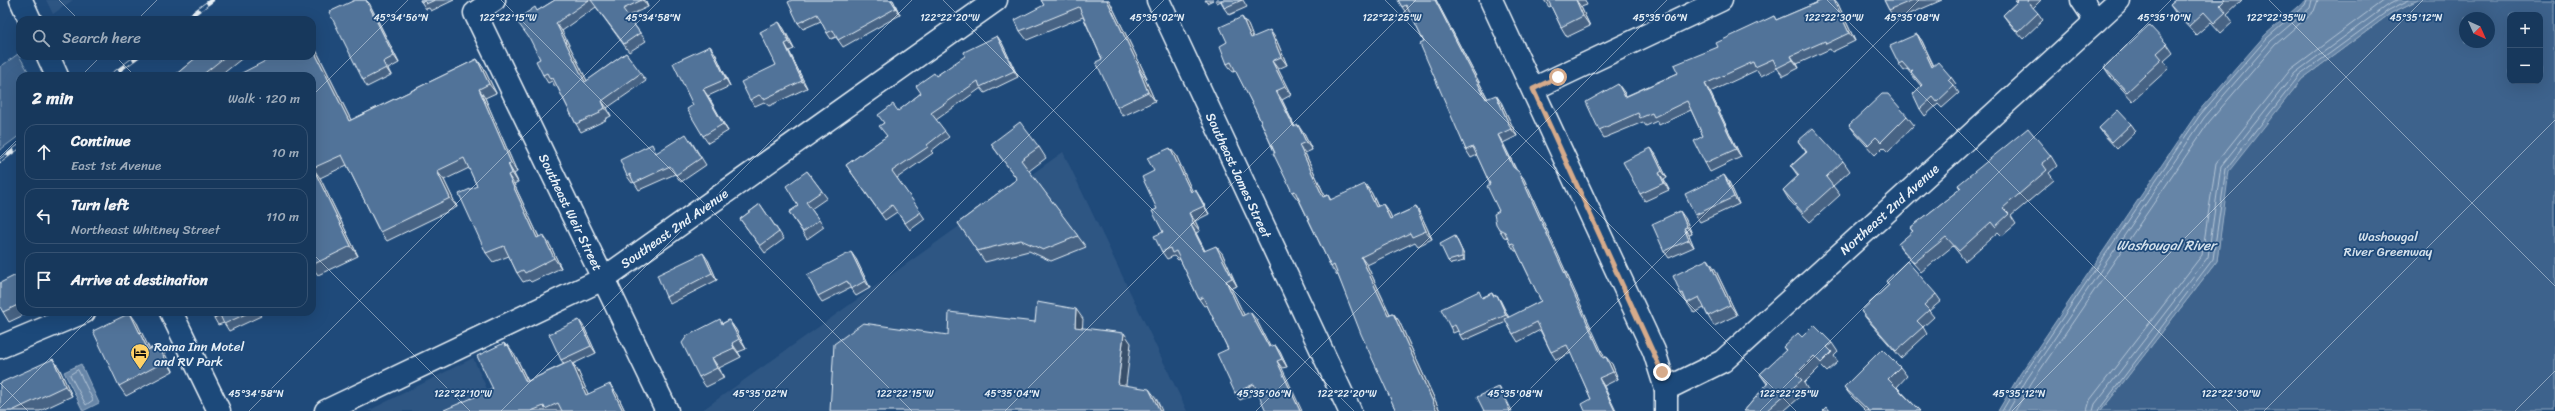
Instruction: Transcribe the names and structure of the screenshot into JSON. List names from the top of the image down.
{
  "streets": {
    "street": [
      "Southeast James Street",
      "Northeast 2nd Avenue",
      "Southeast Weir Street",
      "Southeast 2nd Avenue"
    ]
  },
  "crossings": [
    ["Southeast Weir Street", "Southeast 2nd Avenue"]
  ],
  "water": ["Washougal River"],
  "parks": ["Washougal River Greenway"],
  "places": {
    "hotel": ["Rama Inn Motel and RV Park"]
  },
  "north": "bottom right",
  "page": {
    "map_buttons": ["+", "−"],
    "search": "Search here",
    "heading": ["2 min", "Walk · 120 m"],
    "list": [
      ["Continue", "East 1st Avenue", "10 m"],
      ["Turn left", "Northeast Whitney Street", "110 m"],
      "Arrive at destination"
    ]
  },
  "coordinates": [
    "45°34'56\"N",
    "122°22'15\"W",
    "45°34'58\"N",
    "122°22'20\"W",
    "45°35'02\"N",
    "122°22'25\"W",
    "45°35'06\"N",
    "122°22'30\"W",
    "122°22'35\"W",
    "45°35'12\"N",
    "45°35'08\"N",
    "45°35'10\"N",
    "122°22'10\"W",
    "45°35'04\"N"
  ]
}
